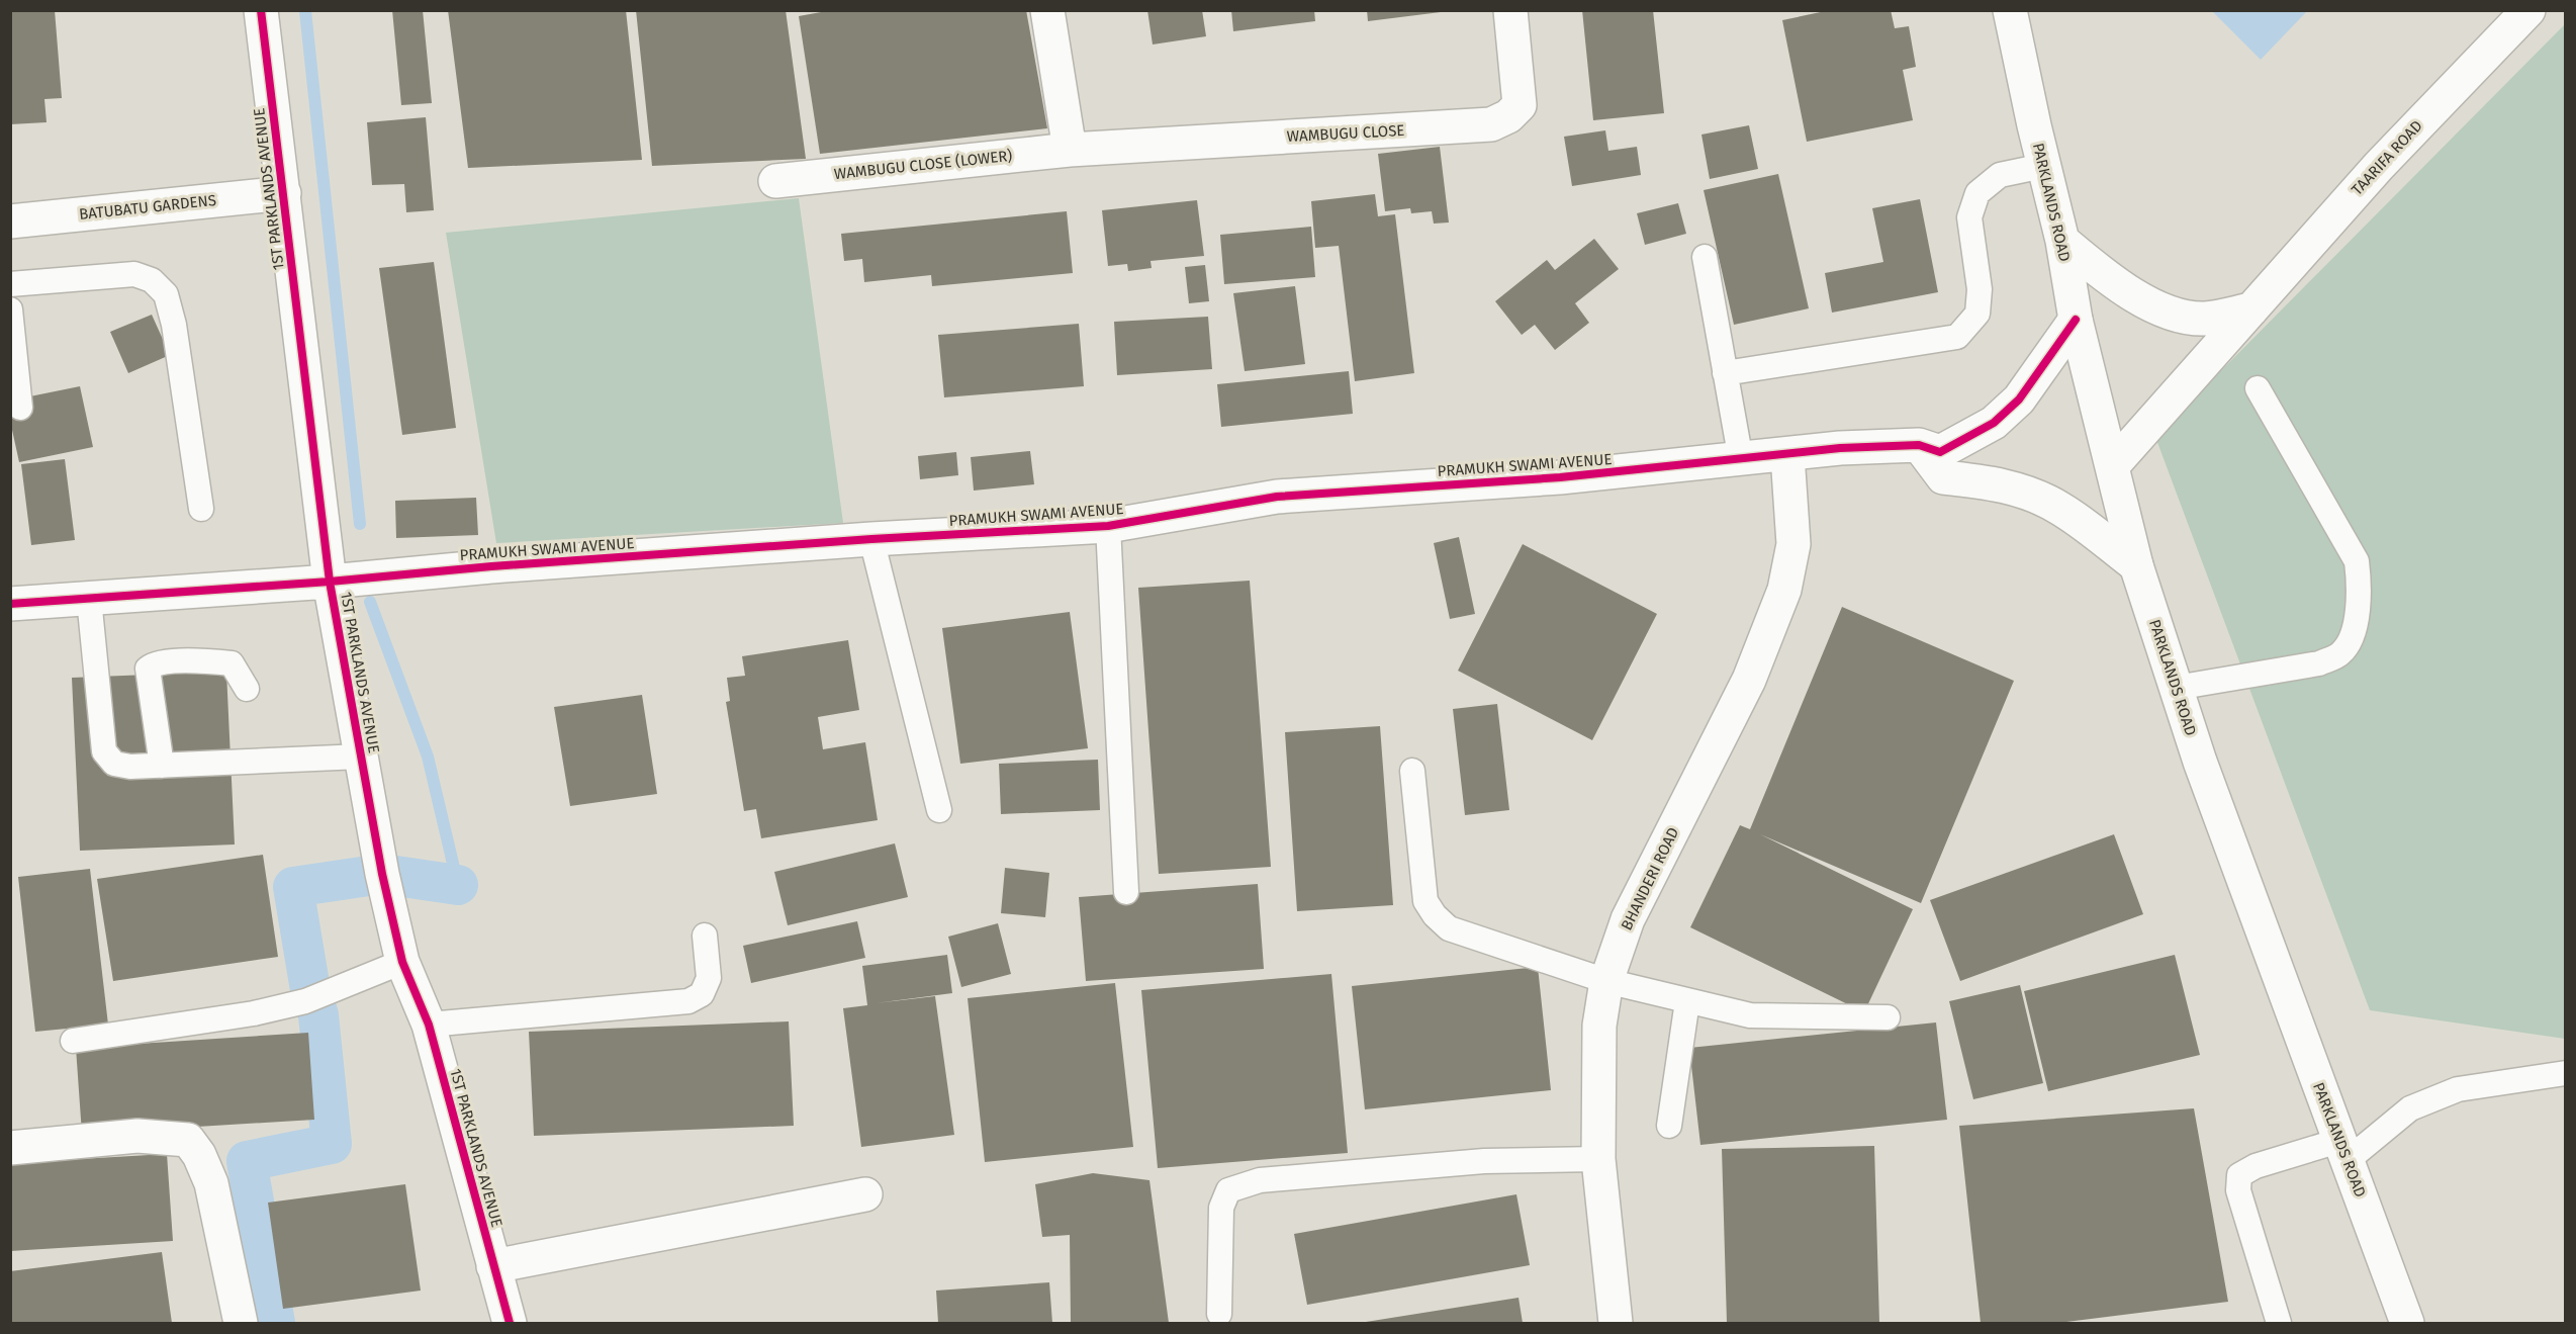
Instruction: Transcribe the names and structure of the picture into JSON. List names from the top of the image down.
{
  "streets": {
    "street": [
      "WAMBUGU CLOSE",
      "TAARIFA ROAD",
      "WAMBUGU CLOSE (LOWER)",
      "1ST PARKLANDS AVENUE",
      "PARKLANDS ROAD",
      "BATUBATU GARDENS",
      "PRAMUKH SWAMI AVENUE",
      "BHANDERI ROAD"
    ]
  },
  "crossings": [
    ["WAMBUGU CLOSE", "WAMBUGU CLOSE (LOWER)"],
    ["TAARIFA ROAD", "PARKLANDS ROAD"],
    ["1ST PARKLANDS AVENUE", "BATUBATU GARDENS"],
    ["1ST PARKLANDS AVENUE", "PRAMUKH SWAMI AVENUE"],
    ["PARKLANDS ROAD", "PRAMUKH SWAMI AVENUE"],
    ["PRAMUKH SWAMI AVENUE", "BHANDERI ROAD"]
  ]
}
